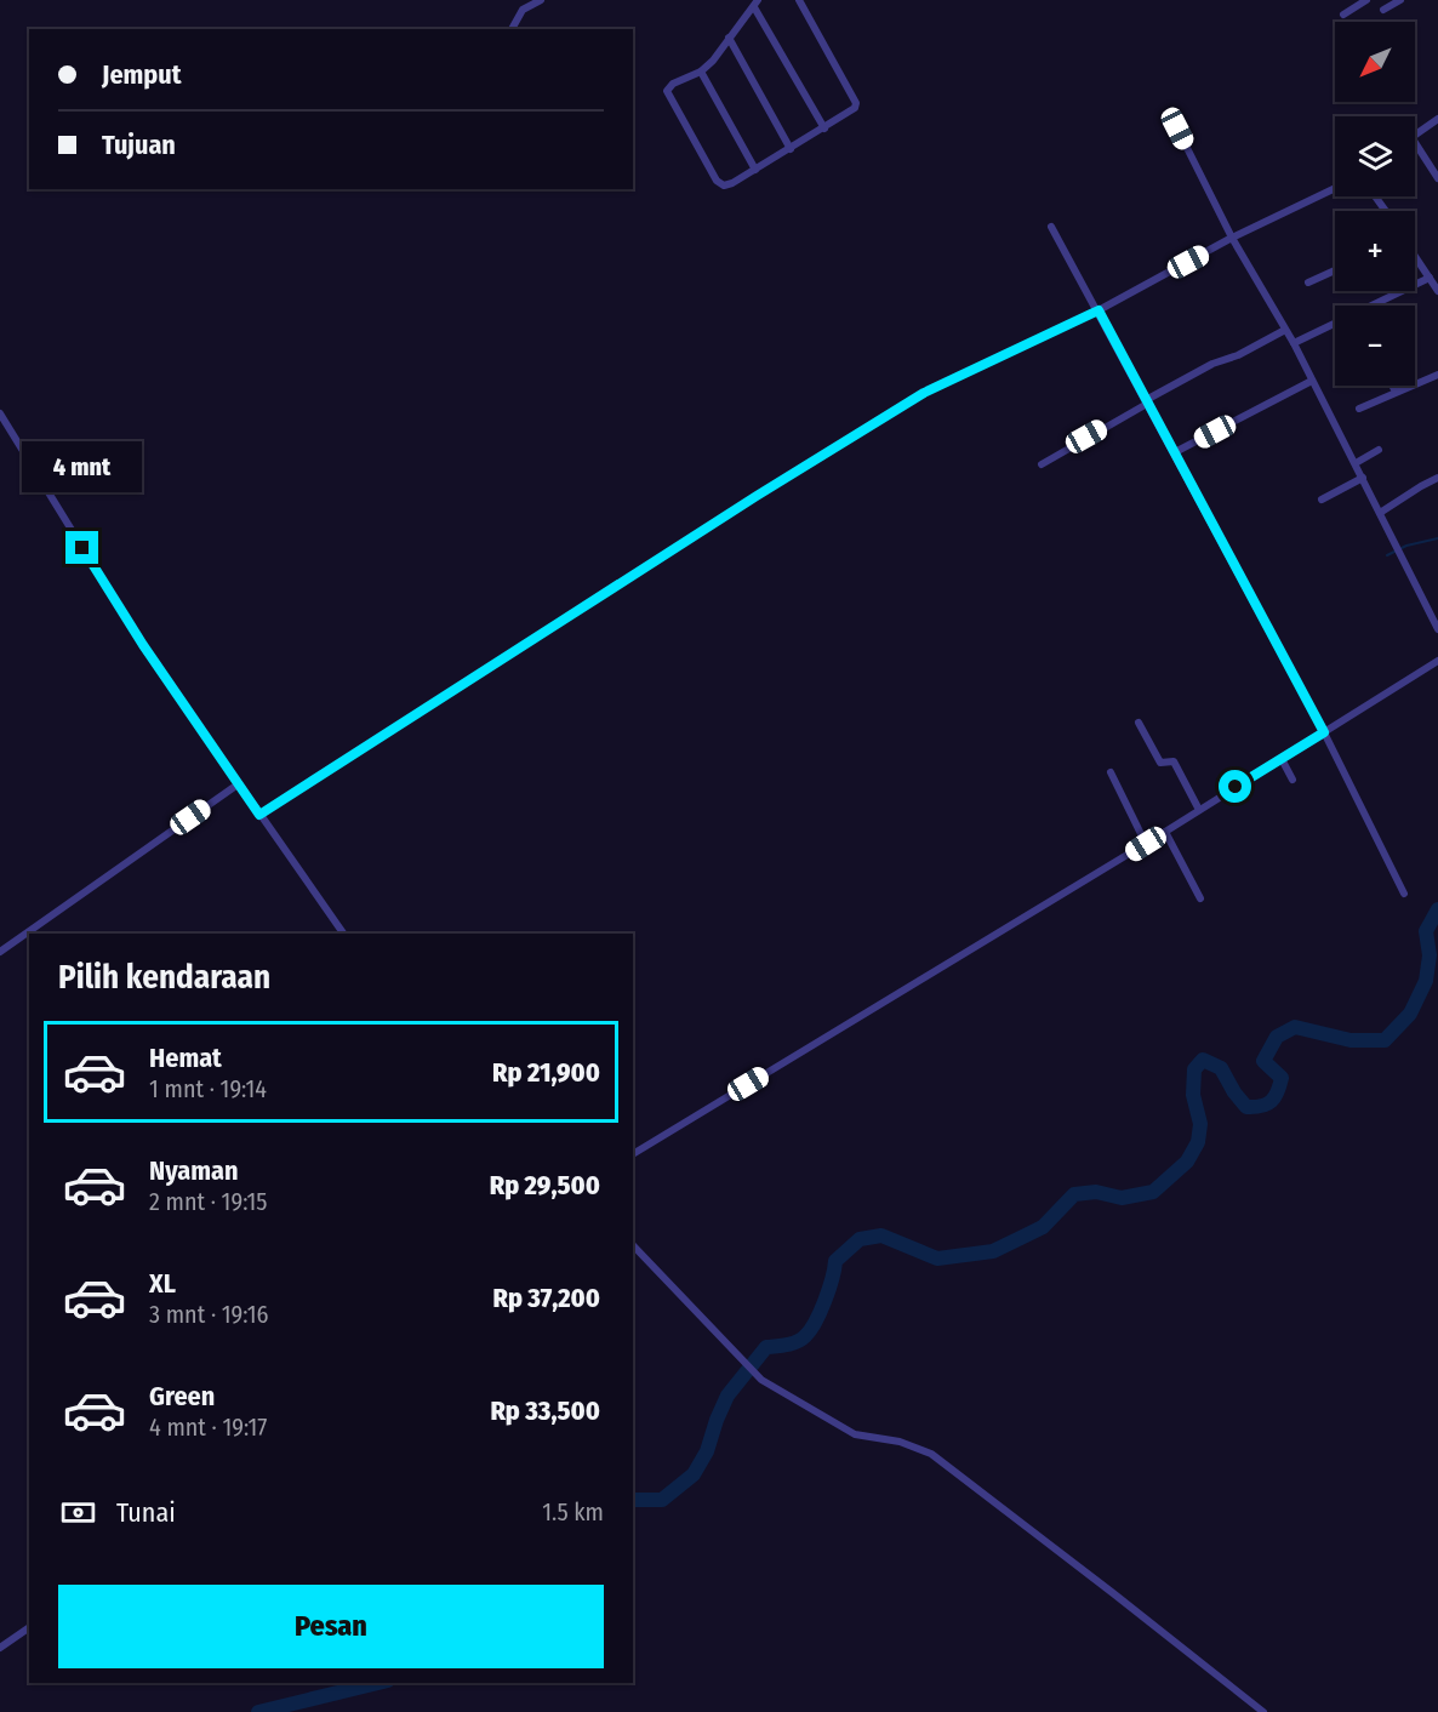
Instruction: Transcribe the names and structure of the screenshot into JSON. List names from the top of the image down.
{
  "north": "bottom left",
  "page": {
    "map_buttons": ["+", "−"],
    "banner": ["Jemput", "Tujuan"],
    "bubble": "4 mnt",
    "heading": "Pilih kendaraan",
    "list": [
      {
        "name": "Hemat",
        "note": "1 mnt · 19:14",
        "value": "Rp 21,900"
      },
      {
        "name": "Nyaman",
        "note": "2 mnt · 19:15",
        "value": "Rp 29,500"
      },
      {
        "name": "XL",
        "note": "3 mnt · 19:16",
        "value": "Rp 37,200"
      },
      {
        "name": "Green",
        "note": "4 mnt · 19:17",
        "value": "Rp 33,500"
      }
    ],
    "pay": ["Tunai", "1.5 km"],
    "buttons": "Pesan"
  }
}
